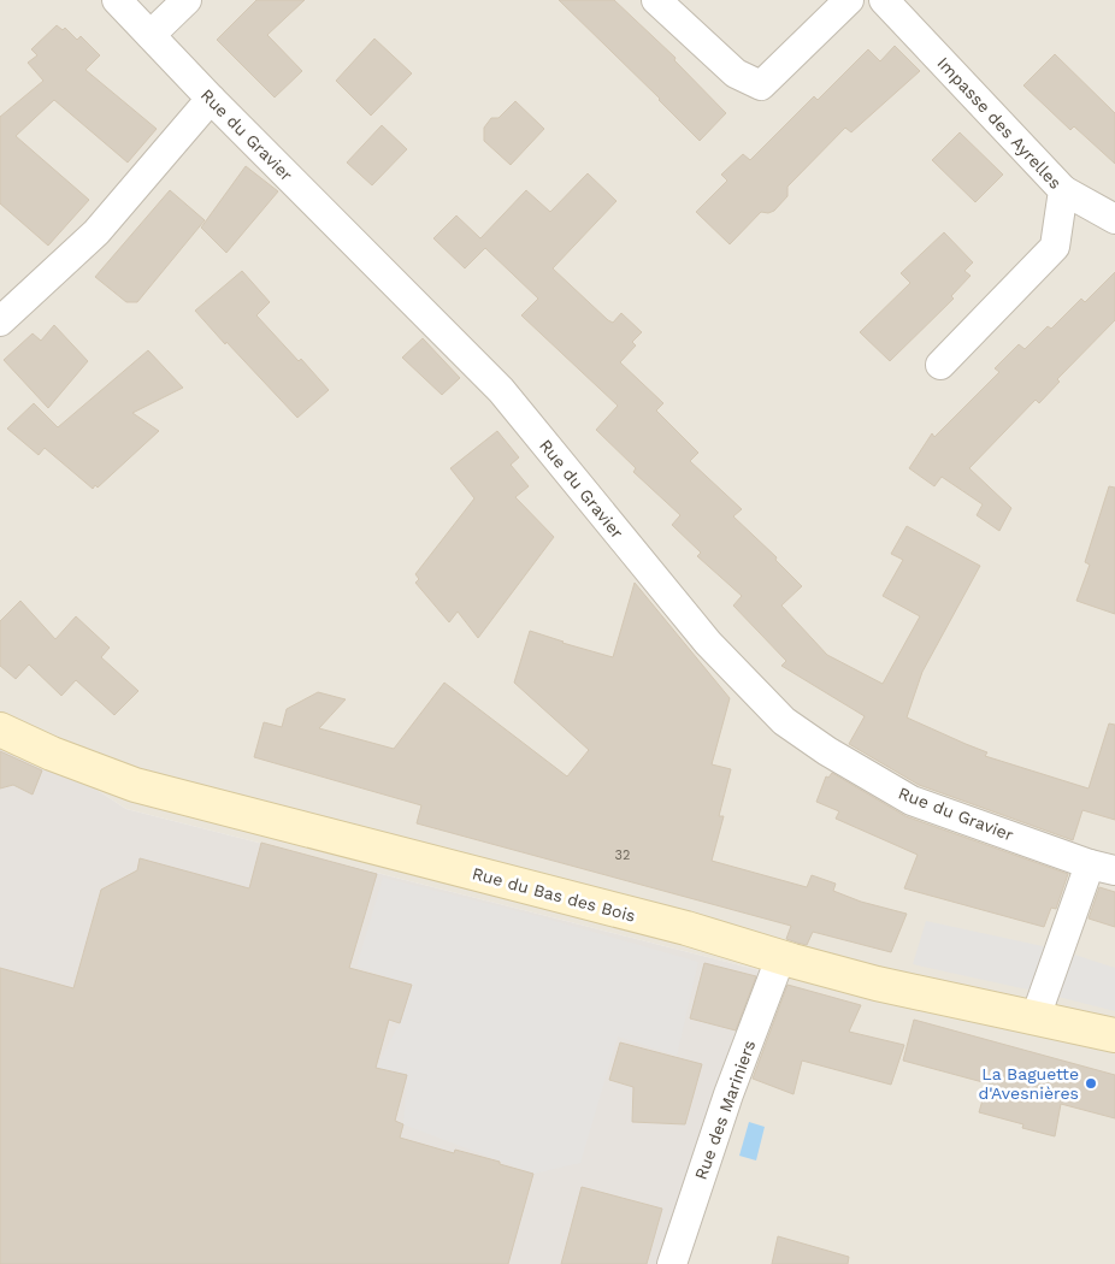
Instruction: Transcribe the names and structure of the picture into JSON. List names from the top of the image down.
{
  "streets": {
    "street": [
      "Impasse des Ayrelles",
      "Rue du Gravier",
      "Rue du Bas des Bois",
      "Rue des Mariniers"
    ]
  },
  "crossings": [
    ["Rue du Bas des Bois", "Rue des Mariniers"]
  ],
  "places": ["La Baguette d'Avesnières"],
  "house_numbers": ["32"]
}
